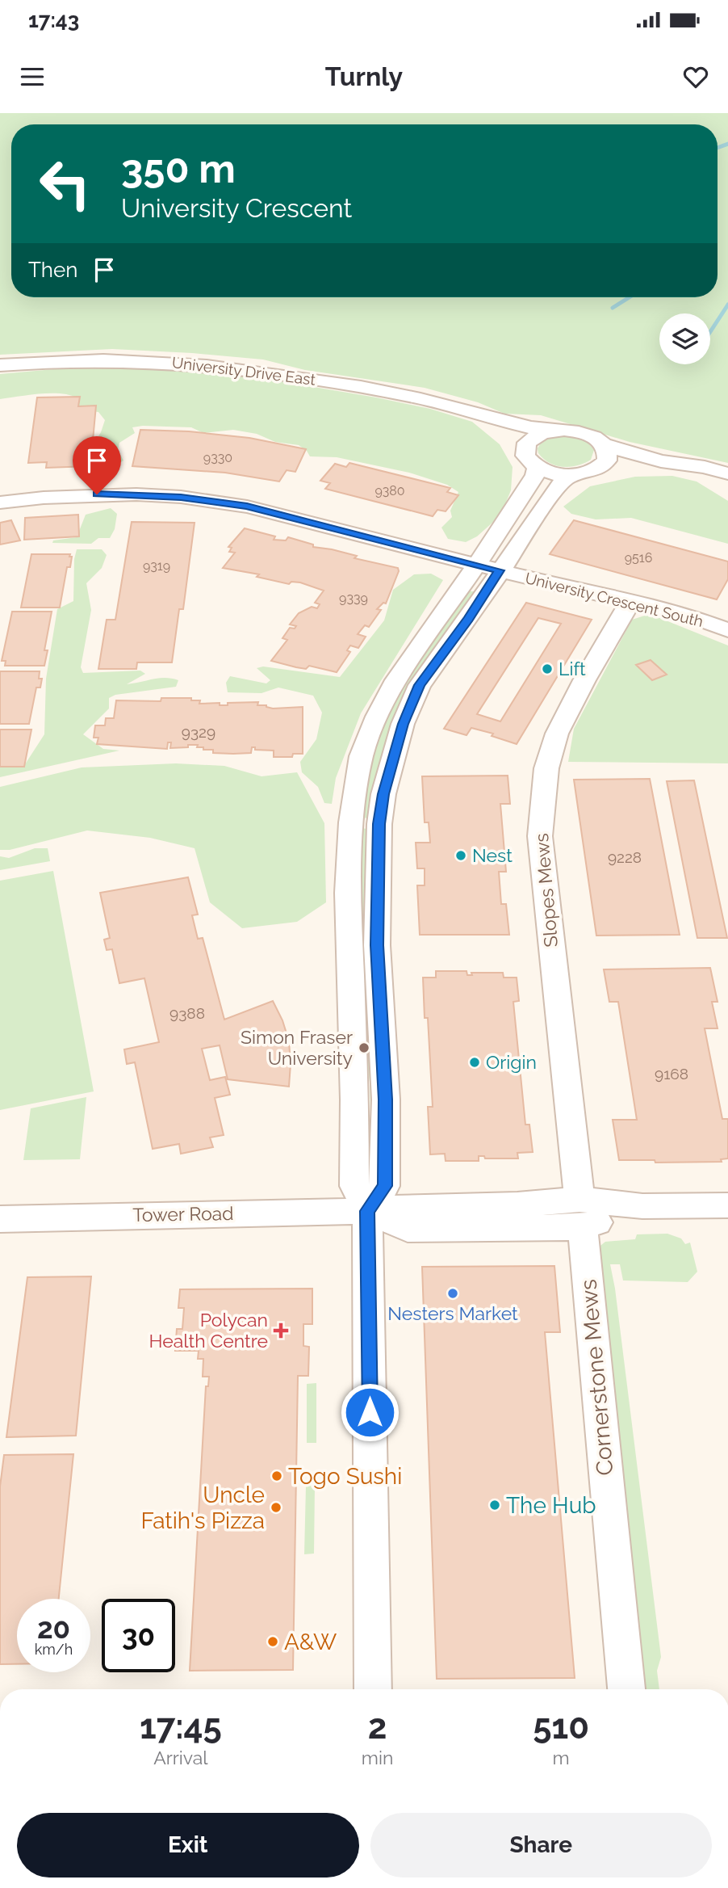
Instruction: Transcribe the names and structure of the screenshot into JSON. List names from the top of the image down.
{
  "streets": {
    "street": [
      "University Drive East",
      "University Crescent South",
      "Slopes Mews",
      "Tower Road",
      "Cornerstone Mews"
    ]
  },
  "crossings": [
    ["University Crescent South", "Slopes Mews"],
    ["Slopes Mews", "Tower Road"],
    ["Slopes Mews", "Cornerstone Mews"],
    ["Tower Road", "Cornerstone Mews"]
  ],
  "places": {
    "other": [
      "Lift",
      "Nest",
      "Simon Fraser University",
      "Origin",
      "Nesters Market",
      "Togo Sushi",
      "The Hub",
      "Uncle Fatih's Pizza",
      "A&W"
    ],
    "health": ["Polycan Health Centre"]
  },
  "house_numbers": [
    "9330",
    "9380",
    "9516",
    "9319",
    "9339",
    "9329",
    "9228",
    "9388",
    "9168"
  ],
  "page": {
    "status": "17:43",
    "header": "Turnly",
    "turn": ["350 m", "University Crescent"],
    "then": "Then",
    "speed": "20 km/h",
    "limit": "30",
    "eta": [
      "17:45",
      "Arrival",
      "2",
      "min",
      "510",
      "m"
    ],
    "buttons": ["Exit", "Share"]
  }
}
